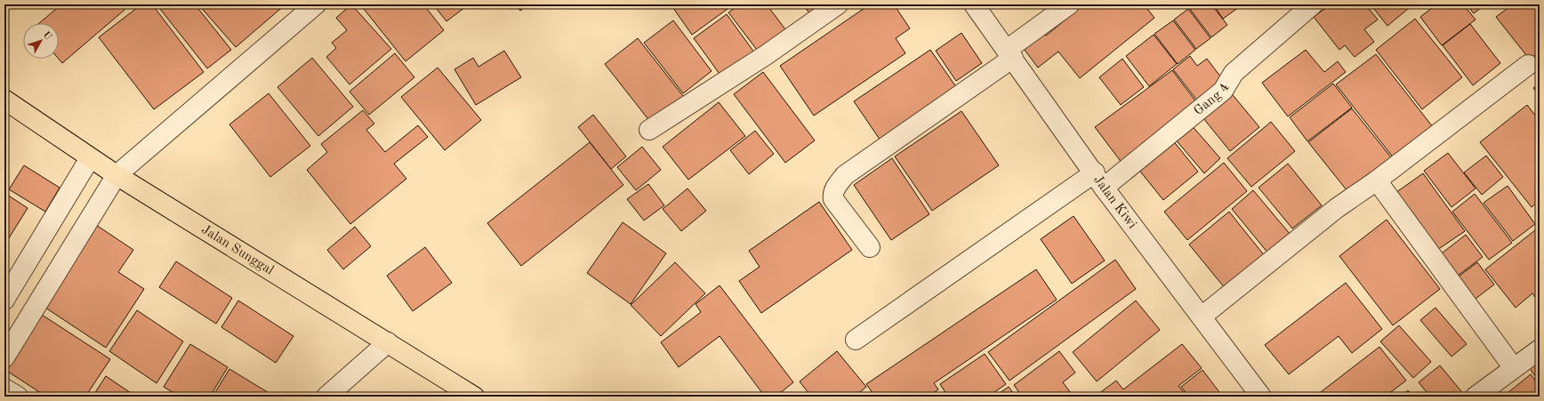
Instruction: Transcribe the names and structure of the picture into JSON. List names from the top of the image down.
{
  "streets": {
    "main road": ["Jalan Sunggal"],
    "street": ["Gang 4", "Jalan Kiwi"]
  },
  "crossings": [
    ["Gang 4", "Jalan Kiwi"]
  ],
  "north": "top right"
}
